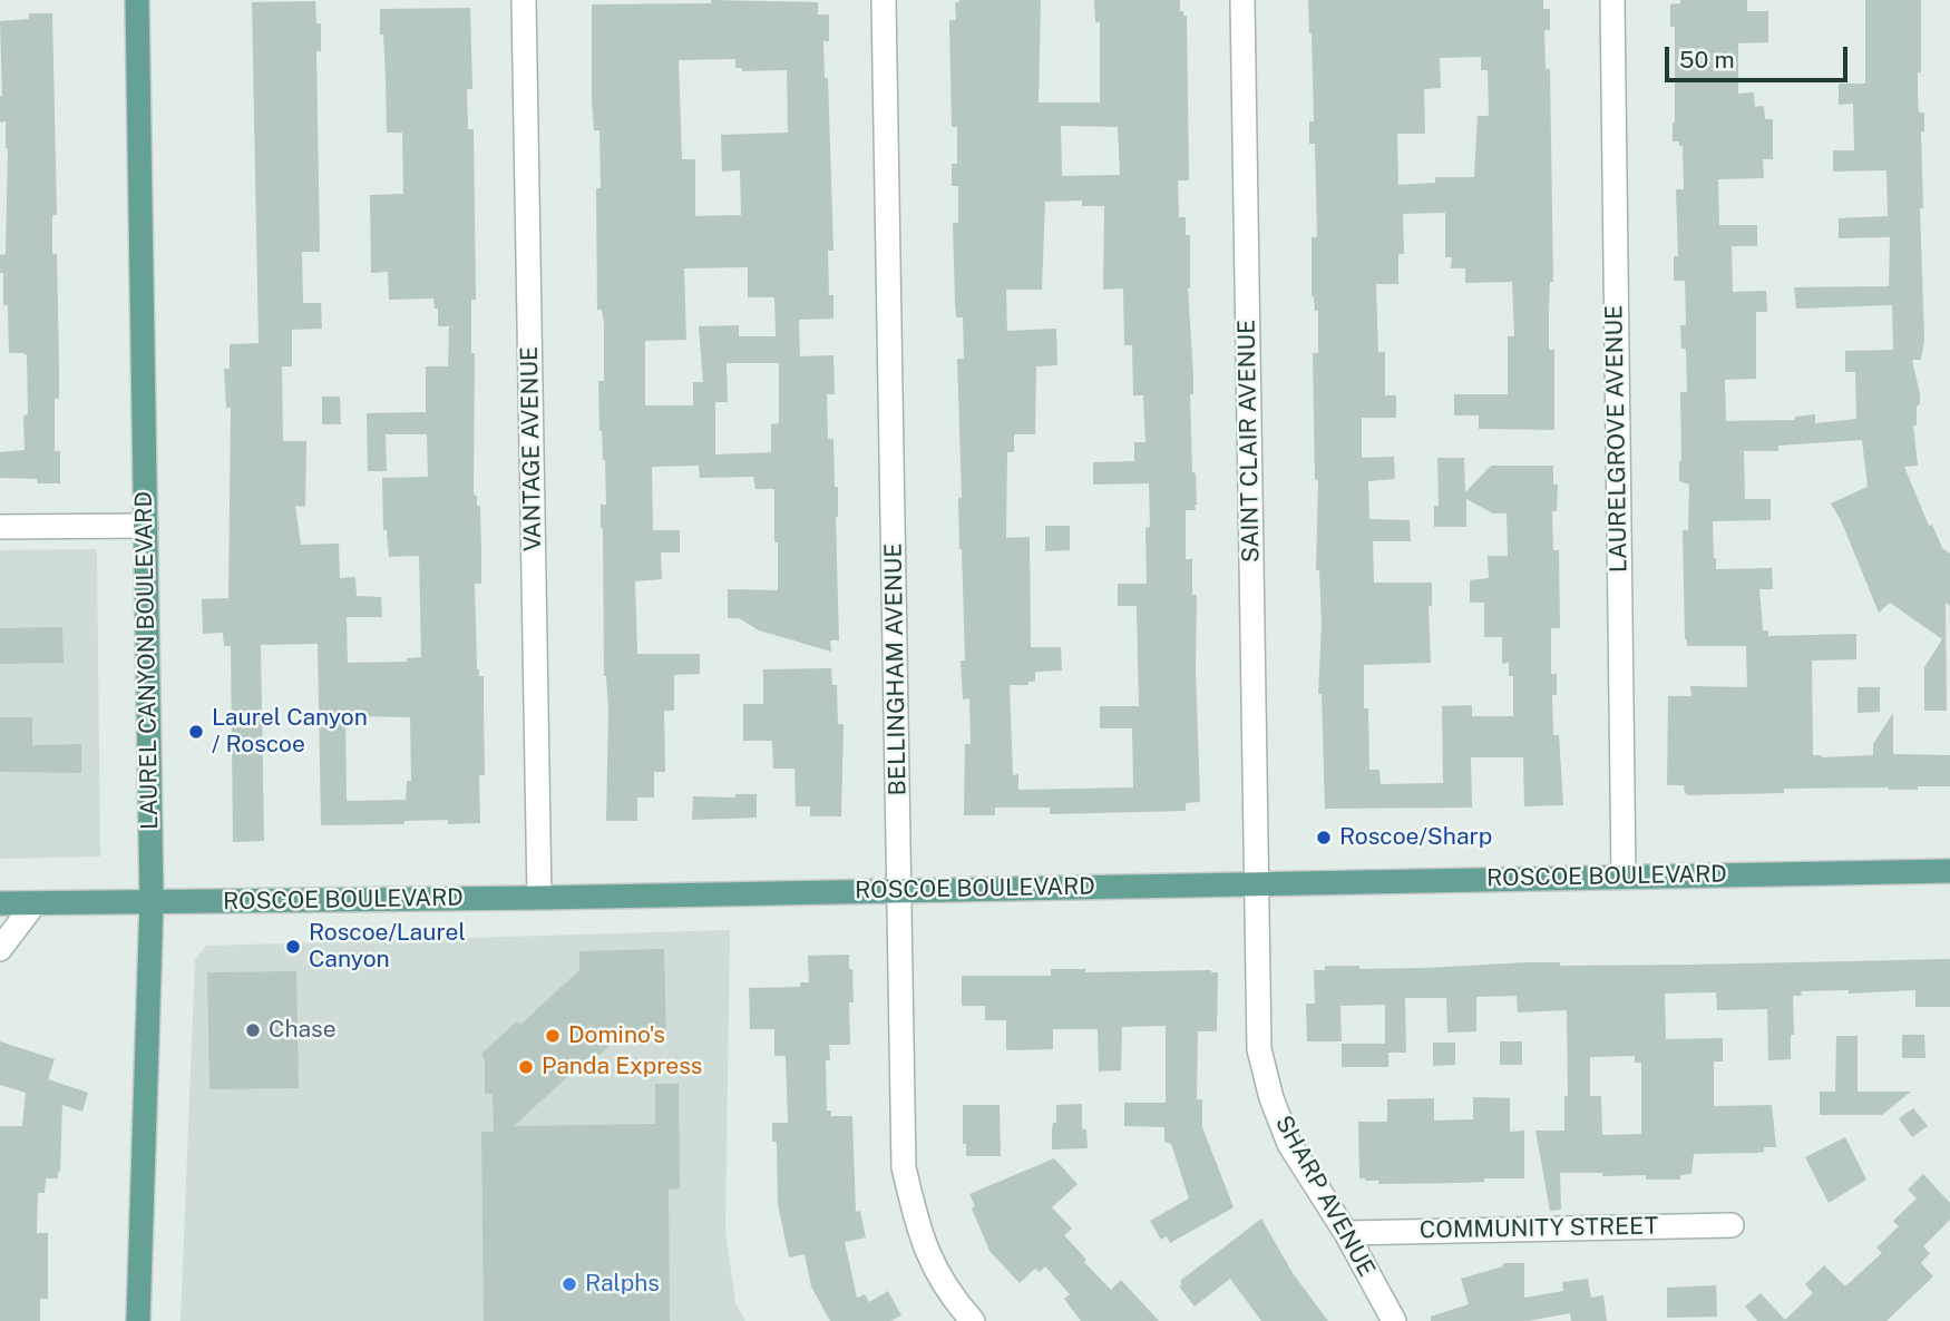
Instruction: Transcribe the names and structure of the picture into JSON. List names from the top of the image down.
{
  "streets": {
    "main road": ["LAUREL CANYON BOULEVARD", "ROSCOE BOULEVARD"],
    "street": [
      "LAURELGROVE AVENUE",
      "SAINT CLAIR AVENUE",
      "VANTAGE AVENUE",
      "BELLINGHAM AVENUE",
      "SHARP AVENUE",
      "COMMUNITY STREET"
    ]
  },
  "crossings": [
    ["LAURELGROVE AVENUE", "ROSCOE BOULEVARD"],
    ["SAINT CLAIR AVENUE", "ROSCOE BOULEVARD"],
    ["SAINT CLAIR AVENUE", "SHARP AVENUE"],
    ["VANTAGE AVENUE", "ROSCOE BOULEVARD"],
    ["LAUREL CANYON BOULEVARD", "ROSCOE BOULEVARD"],
    ["BELLINGHAM AVENUE", "ROSCOE BOULEVARD"],
    ["ROSCOE BOULEVARD", "SHARP AVENUE"],
    ["SHARP AVENUE", "COMMUNITY STREET"]
  ],
  "places": [
    "Laurel Canyon / Roscoe",
    "Roscoe/Sharp",
    "Roscoe/Laurel Canyon",
    "Chase",
    "Domino's",
    "Panda Express",
    "Ralphs"
  ],
  "scale_bar": "50 m"
}
